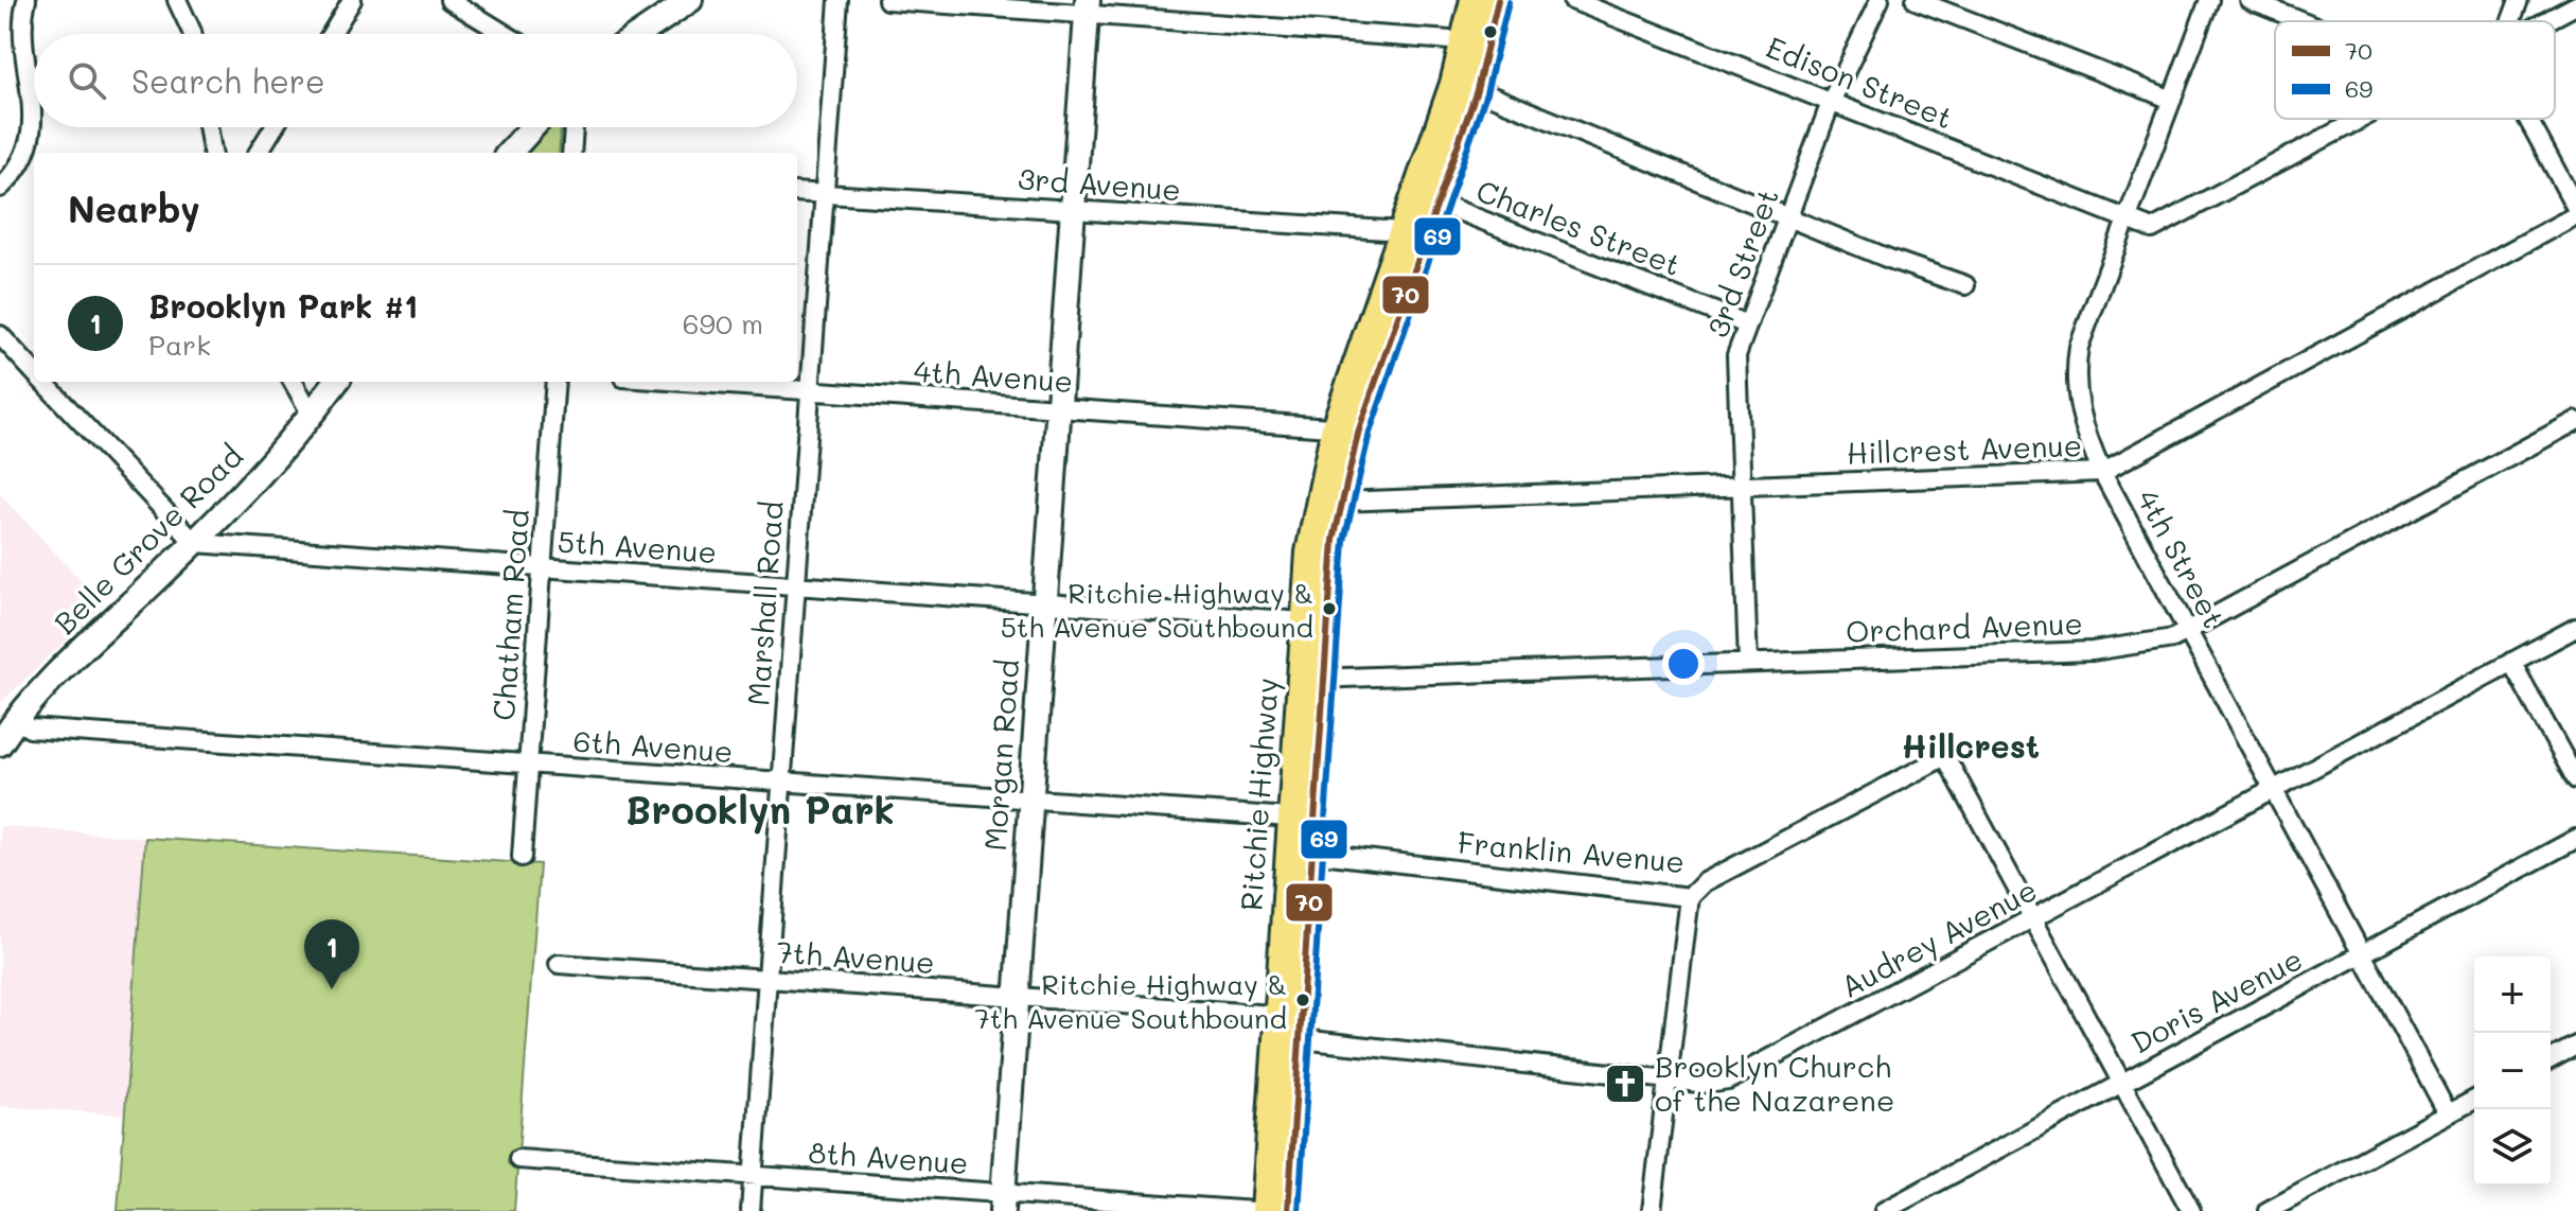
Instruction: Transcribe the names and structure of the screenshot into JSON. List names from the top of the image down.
{
  "streets": {
    "main road": ["Ritchie Highway"],
    "street": [
      "Edison Street",
      "3rd Avenue",
      "Charles Street",
      "3rd Street",
      "4th Avenue",
      "Hillcrest Avenue",
      "Belle Grove Road",
      "5th Avenue",
      "4th Street",
      "Marshall Road",
      "Chatham Road",
      "Orchard Avenue",
      "6th Avenue",
      "Morgan Road",
      "Franklin Avenue",
      "Audrey Avenue",
      "7th Avenue",
      "Doris Avenue",
      "8th Avenue"
    ]
  },
  "crossings": [
    ["Edison Street", "3rd Street"],
    ["Edison Street", "4th Street"],
    ["3rd Avenue", "Marshall Road"],
    ["3rd Avenue", "Morgan Road"],
    ["3rd Avenue", "Ritchie Highway"],
    ["Charles Street", "3rd Street"],
    ["Charles Street", "Ritchie Highway"],
    ["3rd Street", "Hillcrest Avenue"],
    ["3rd Street", "Orchard Avenue"],
    ["4th Avenue", "Marshall Road"],
    ["4th Avenue", "Morgan Road"],
    ["4th Avenue", "Ritchie Highway"],
    ["Hillcrest Avenue", "4th Street"],
    ["Hillcrest Avenue", "Ritchie Highway"],
    ["Belle Grove Road", "5th Avenue"],
    ["Belle Grove Road", "6th Avenue"],
    ["5th Avenue", "Marshall Road"],
    ["5th Avenue", "Chatham Road"],
    ["5th Avenue", "Morgan Road"],
    ["5th Avenue", "Ritchie Highway"],
    ["4th Street", "Orchard Avenue"],
    ["4th Street", "Audrey Avenue"],
    ["4th Street", "Doris Avenue"],
    ["Marshall Road", "6th Avenue"],
    ["Marshall Road", "7th Avenue"],
    ["Marshall Road", "8th Avenue"],
    ["Chatham Road", "6th Avenue"],
    ["Orchard Avenue", "Ritchie Highway"],
    ["6th Avenue", "Morgan Road"],
    ["6th Avenue", "Ritchie Highway"],
    ["Morgan Road", "7th Avenue"],
    ["Morgan Road", "8th Avenue"],
    ["Ritchie Highway", "Franklin Avenue"],
    ["Ritchie Highway", "Audrey Avenue"],
    ["Ritchie Highway", "7th Avenue"],
    ["Franklin Avenue", "Audrey Avenue"],
    ["Audrey Avenue", "7th Avenue"]
  ],
  "districts": ["Hillcrest", "Brooklyn Park"],
  "places": {
    "other": ["Ritchie Highway & 5th Avenue Southbound", "Ritchie Highway & 7th Avenue Southbound"],
    "church": ["Brooklyn Church of the Nazarene"]
  },
  "lines": ["transit line 70", "transit line 69"],
  "legend": ["70", "69"],
  "page": {
    "search": "Search here",
    "heading": "Nearby",
    "list": [
      {
        "mark": "1",
        "name": "Brooklyn Park #1",
        "note": "Park",
        "value": "690 m"
      }
    ],
    "pins": "1",
    "map_buttons": ["+", "−"]
  }
}
